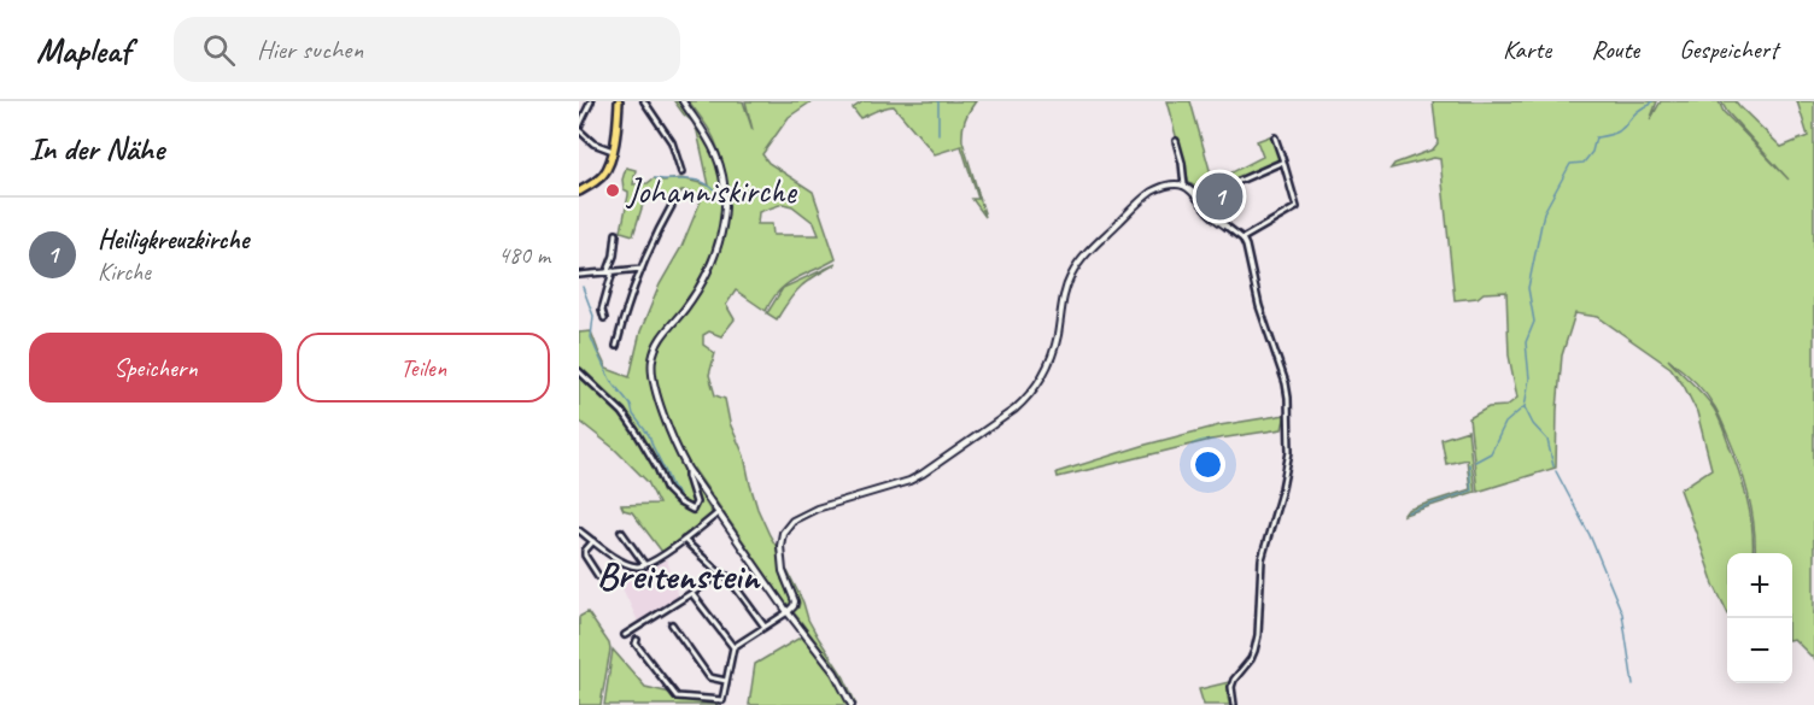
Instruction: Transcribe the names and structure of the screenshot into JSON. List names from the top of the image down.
{
  "districts": ["Breitenstein"],
  "places": ["Johanniskirche"],
  "page": {
    "header": "Mapleaf",
    "search": "Hier suchen",
    "nav": ["Karte", "Route", "Gespeichert"],
    "heading": "In der Nähe",
    "pins": "1",
    "list": [
      {
        "mark": "1",
        "name": "Heiligkreuzkirche",
        "note": "Kirche",
        "value": "480 m"
      }
    ],
    "buttons": ["Speichern", "Teilen"],
    "map_buttons": ["+", "−"]
  }
}
